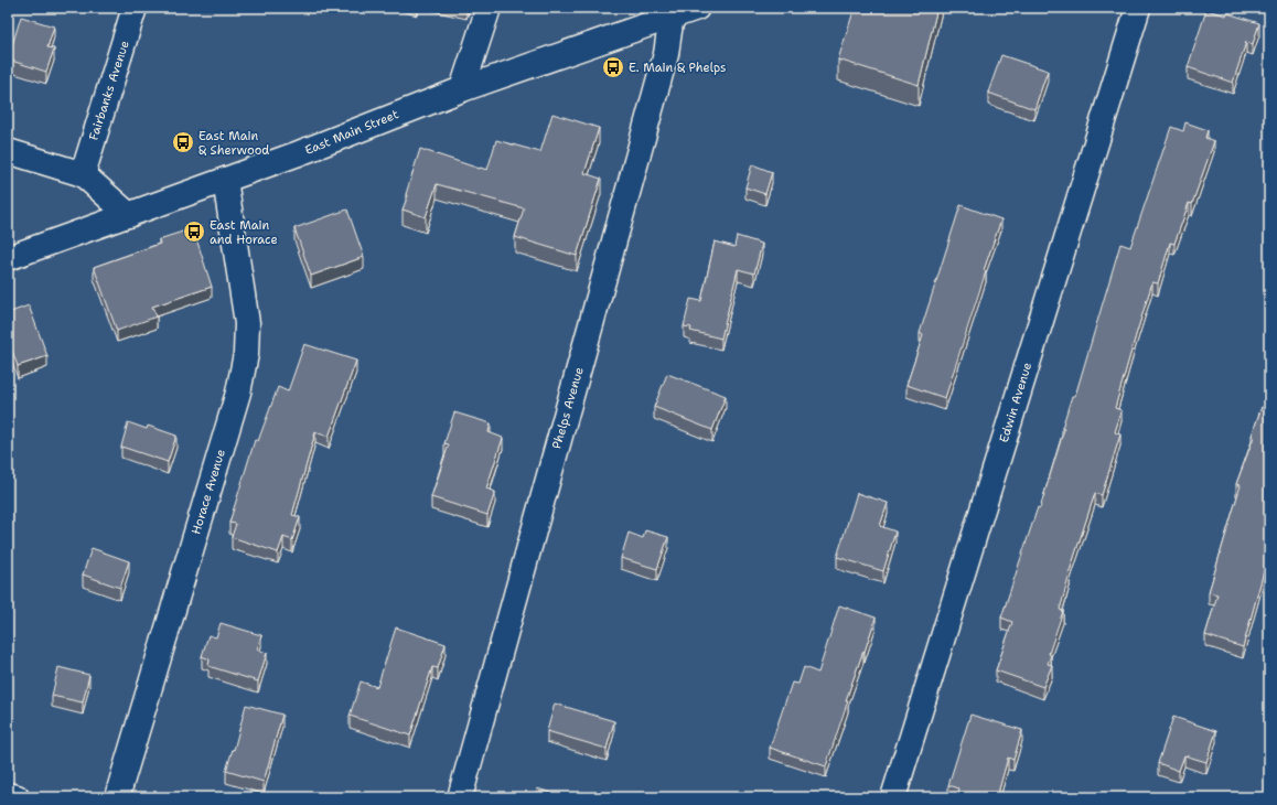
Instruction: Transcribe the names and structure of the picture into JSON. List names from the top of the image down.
{
  "streets": {
    "street": [
      "Fairbanks Avenue",
      "East Main Street",
      "Edwin Avenue",
      "Phelps Avenue",
      "Horace Avenue"
    ]
  },
  "crossings": [
    ["East Main Street", "Phelps Avenue"],
    ["East Main Street", "Horace Avenue"]
  ],
  "places": {
    "bus stop": ["E. Main & Phelps", "East Main & Sherwood", "East Main and Horace"]
  }
}
